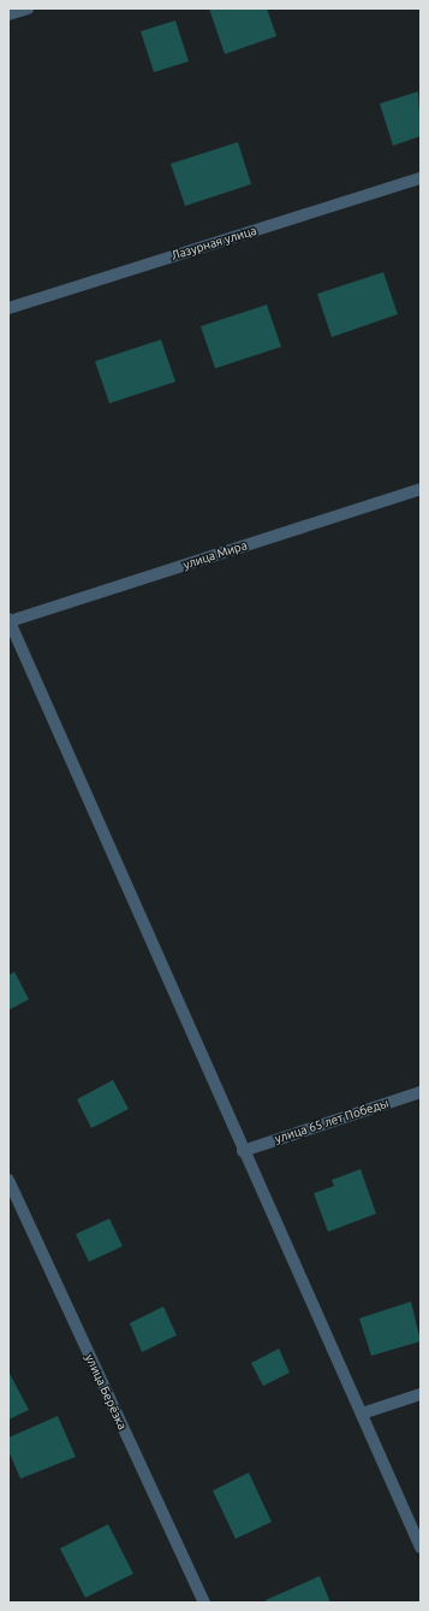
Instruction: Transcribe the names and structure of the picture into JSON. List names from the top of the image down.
{
  "streets": {
    "street": [
      "Лазурная улица",
      "улица Мира",
      "улица 65 лет Победы",
      "улица Берёзка"
    ]
  }
}
